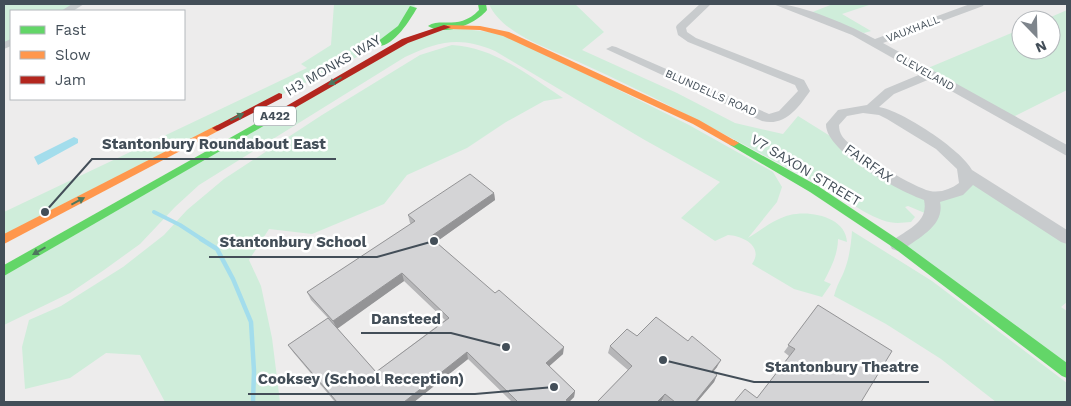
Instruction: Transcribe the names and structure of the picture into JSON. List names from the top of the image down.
{
  "streets": {
    "main road": ["H3 MONKS WAY", "A422", "V7 SAXON STREET"],
    "street": [
      "VAUXHALL",
      "CLEVELAND",
      "BLUNDELLS ROAD",
      "FAIRFAX"
    ]
  },
  "crossings": [
    ["VAUXHALL", "CLEVELAND"],
    ["H3 MONKS WAY", "A422"],
    ["H3 MONKS WAY", "V7 SAXON STREET"],
    ["A422", "V7 SAXON STREET"]
  ],
  "places": [
    "Stantonbury Roundabout East",
    "Stantonbury School",
    "Dansteed",
    "Stantonbury Theatre",
    "Cooksey (School Reception)"
  ],
  "legend": ["Fast", "Slow", "Jam"],
  "north": "bottom right"
}
